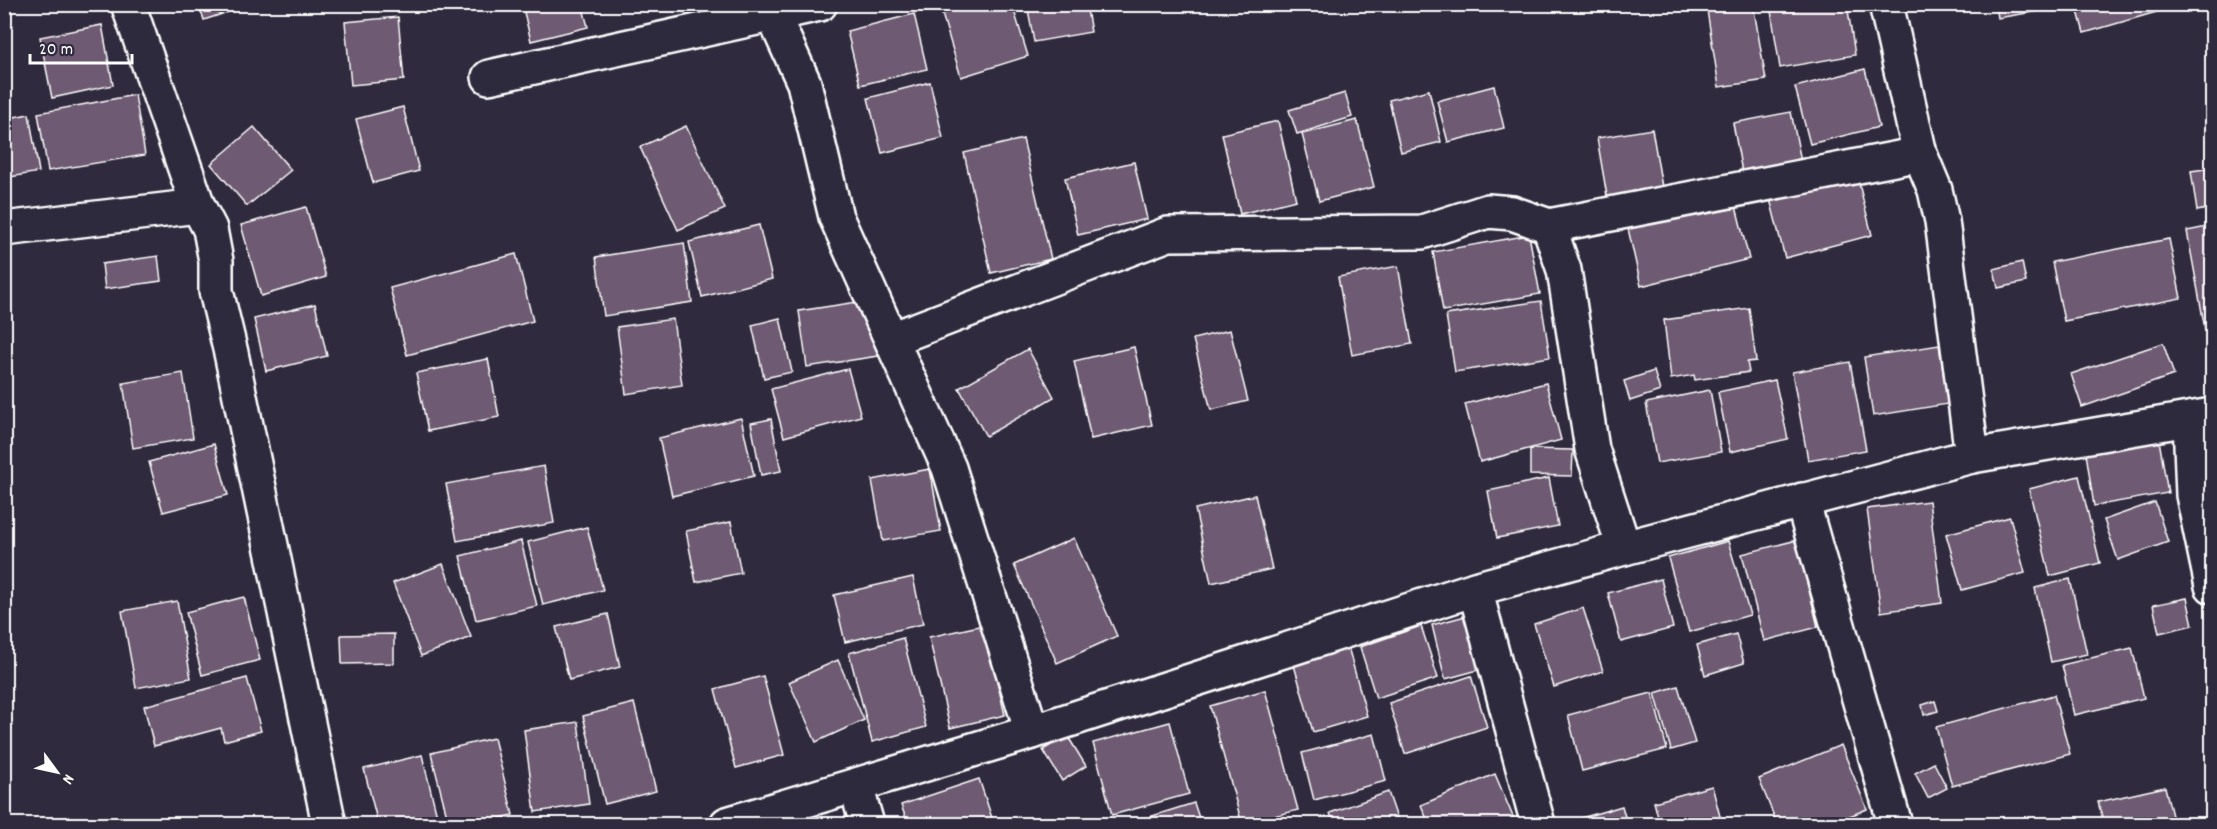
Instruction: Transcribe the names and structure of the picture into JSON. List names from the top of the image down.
{
  "scale_bar": "20 m",
  "north": "bottom right"
}
